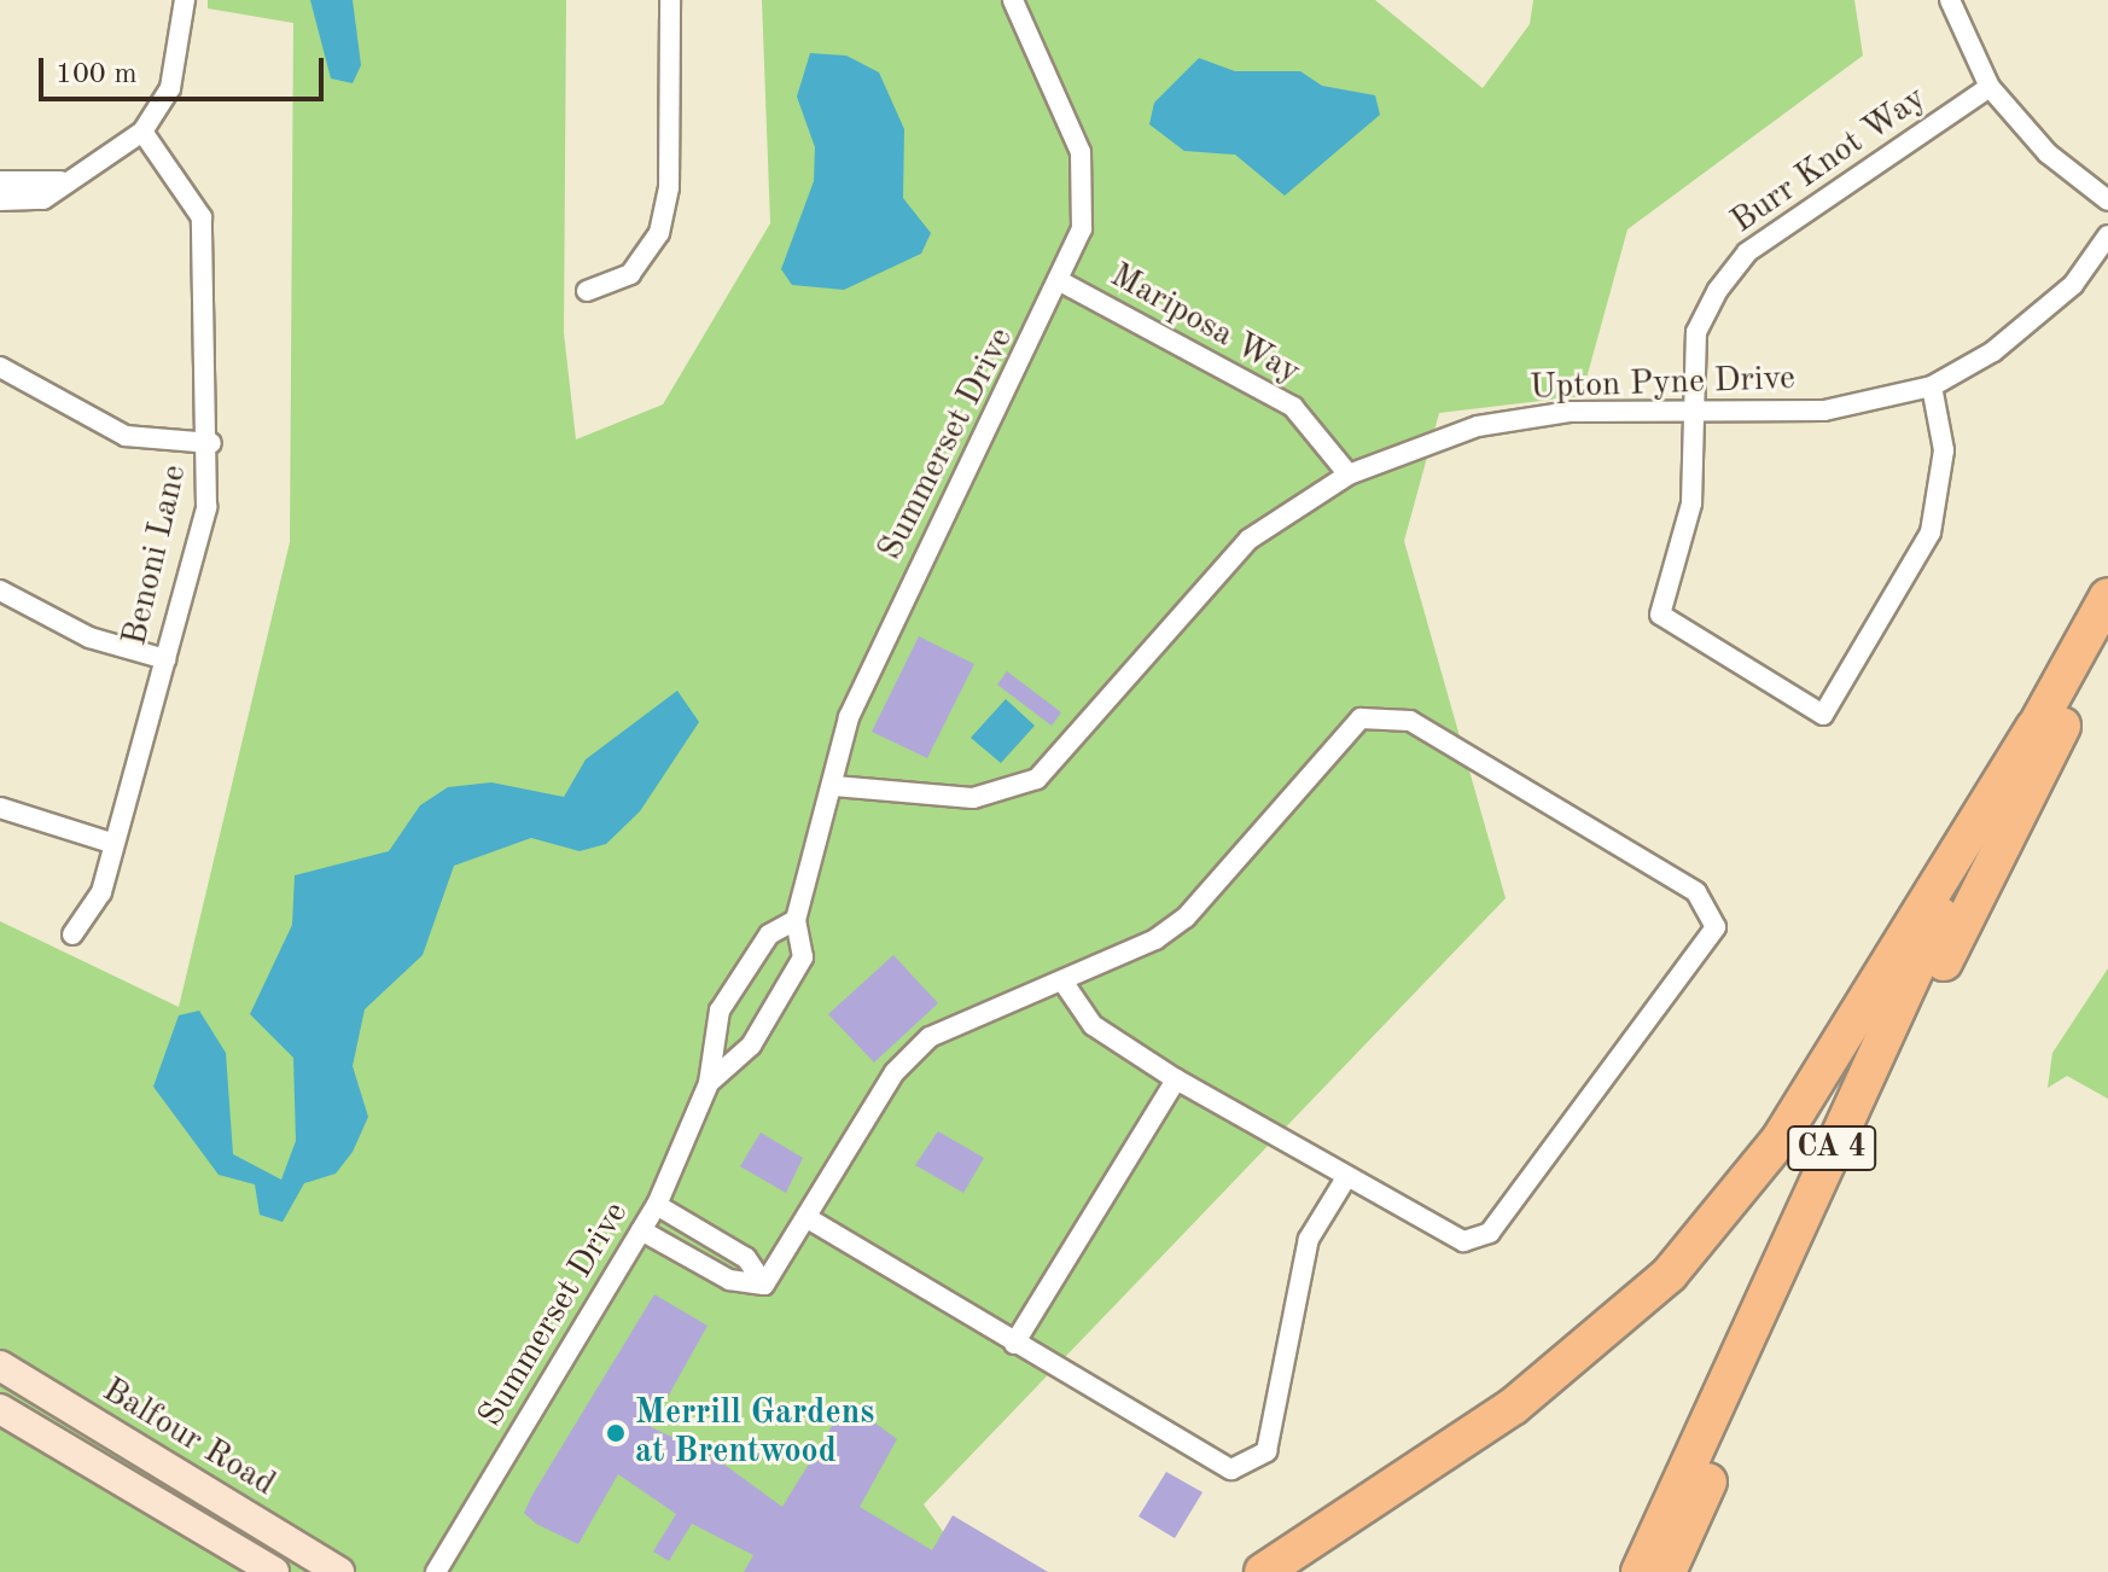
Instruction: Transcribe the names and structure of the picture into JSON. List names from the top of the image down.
{
  "streets": {
    "highway": ["CA 4"],
    "main road": ["Balfour Road"],
    "street": [
      "Burr Knot Way",
      "Mariposa Way",
      "Upton Pyne Drive",
      "Summerset Drive",
      "Benoni Lane"
    ]
  },
  "crossings": [
    ["Burr Knot Way", "Upton Pyne Drive"],
    ["Mariposa Way", "Upton Pyne Drive"],
    ["Mariposa Way", "Summerset Drive"],
    ["Upton Pyne Drive", "Summerset Drive"]
  ],
  "places": ["Merrill Gardens at Brentwood"],
  "scale_bar": "100 m"
}
